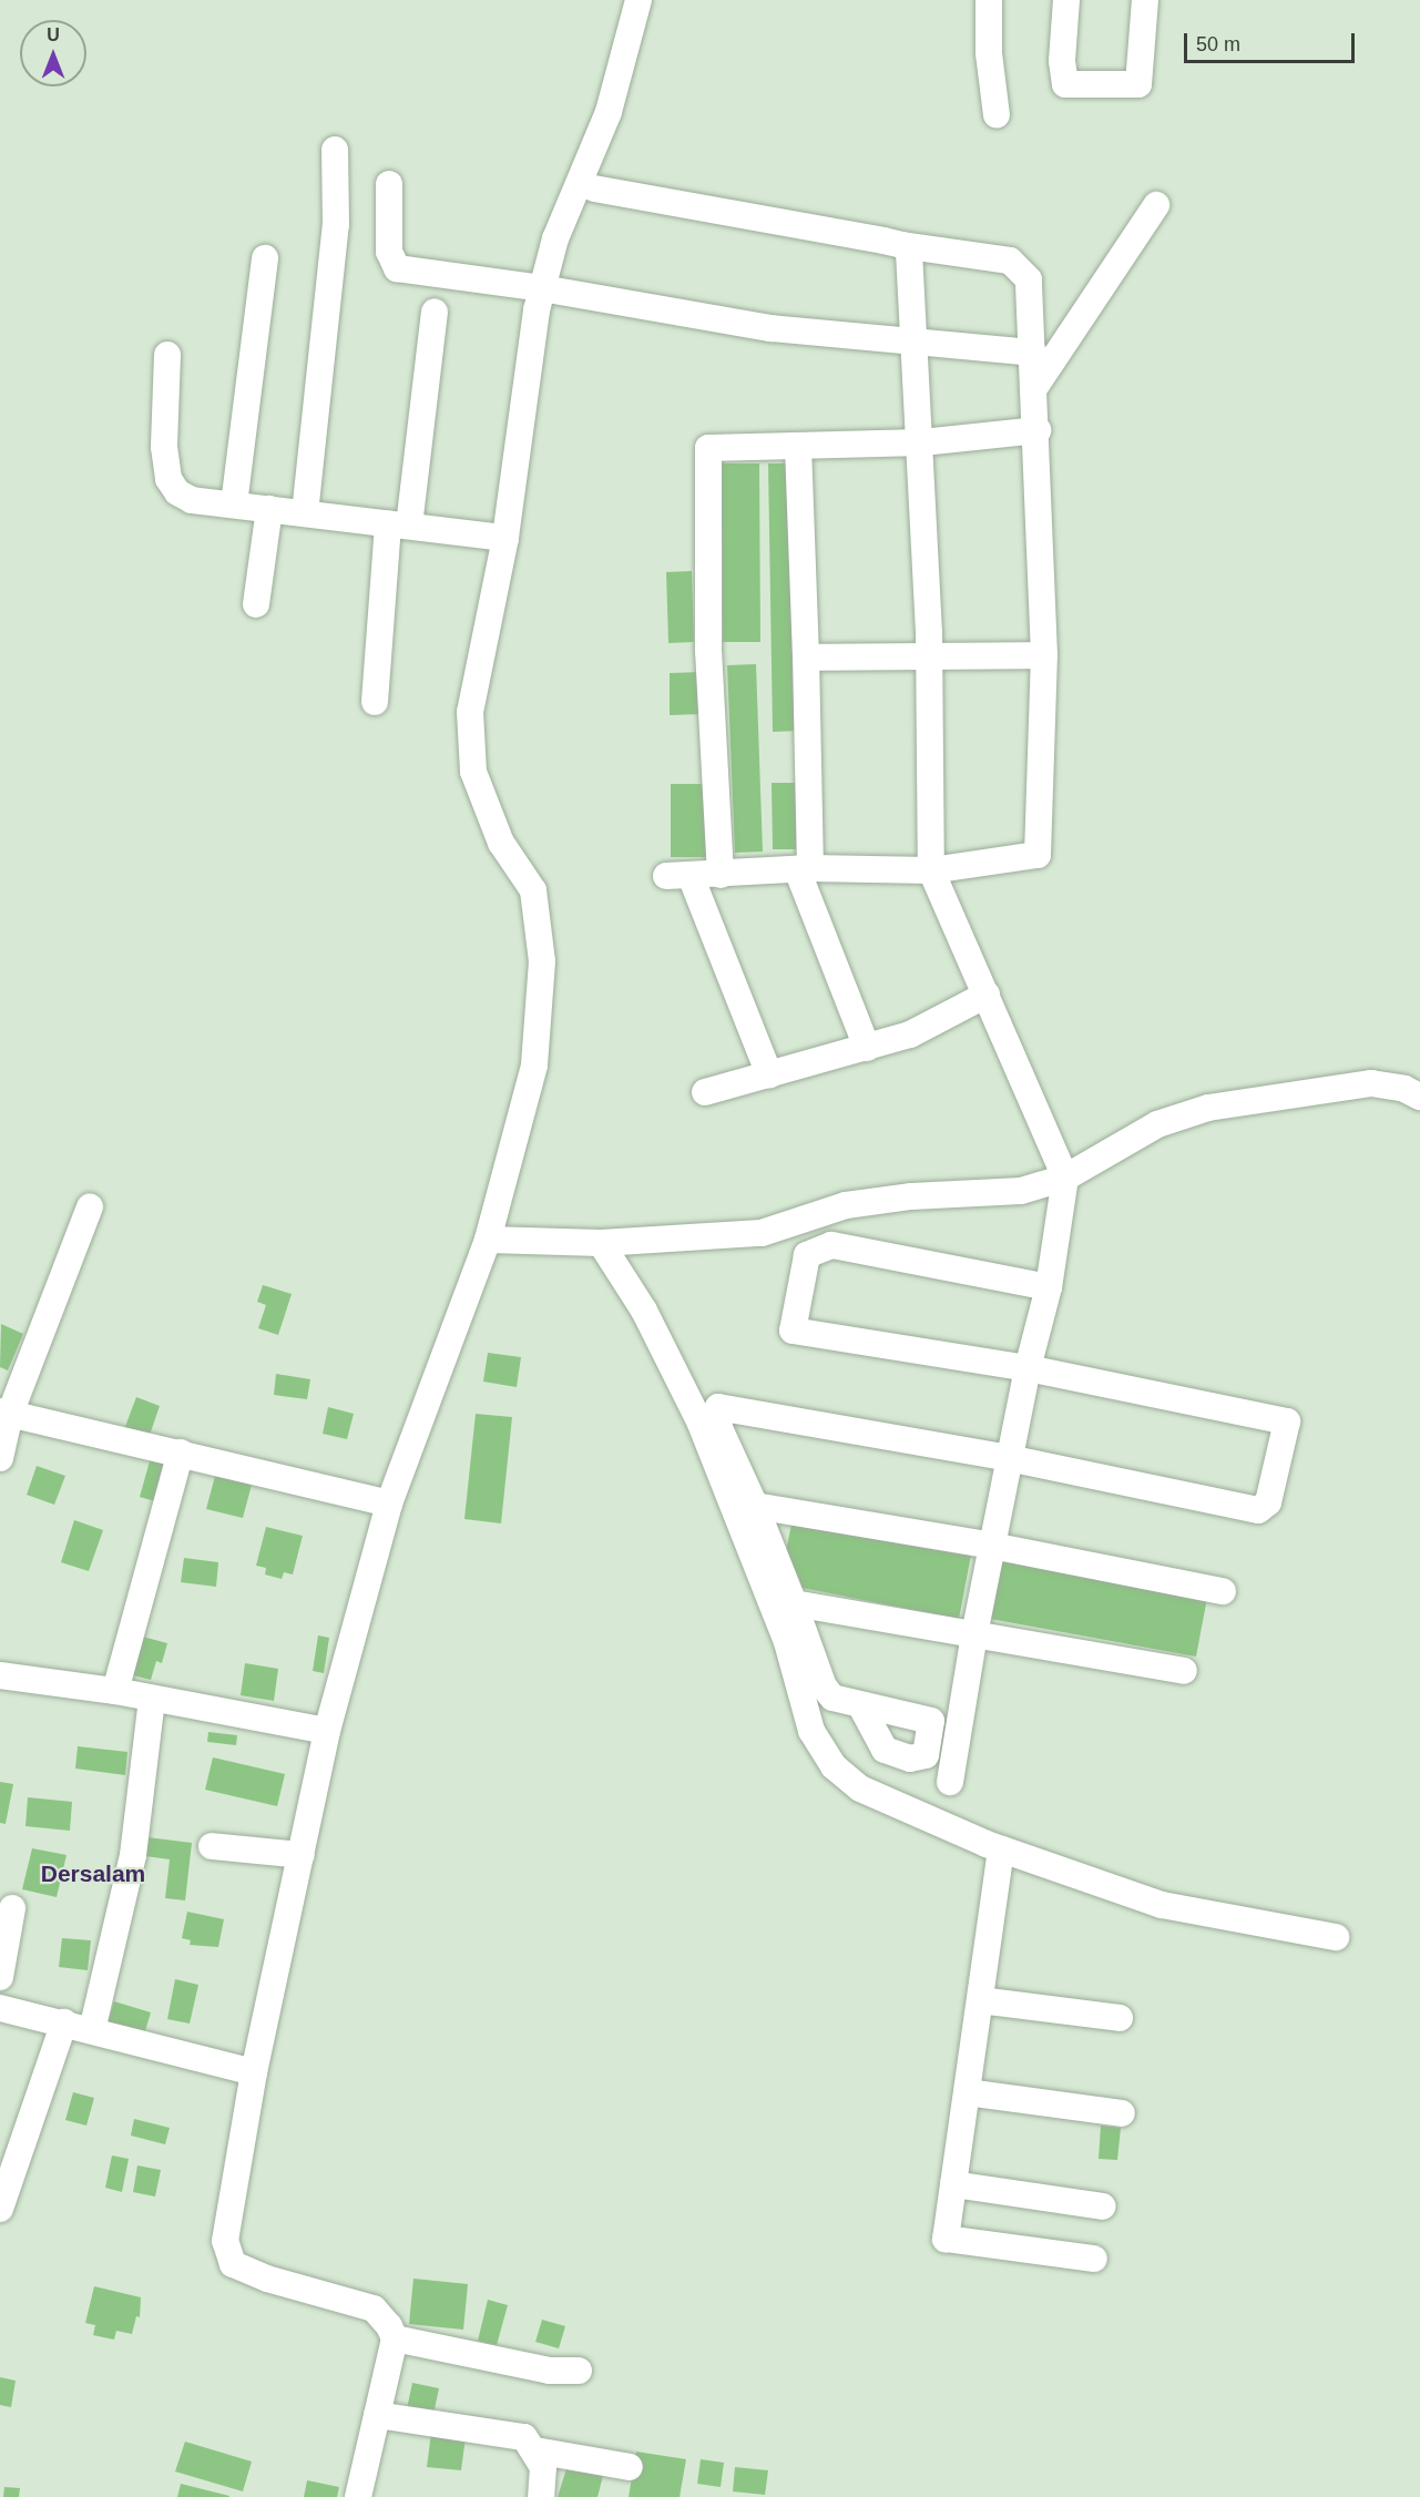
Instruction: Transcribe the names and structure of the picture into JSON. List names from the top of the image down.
{
  "districts": ["Dersalam"],
  "scale_bar": "50 m",
  "north": "top"
}
